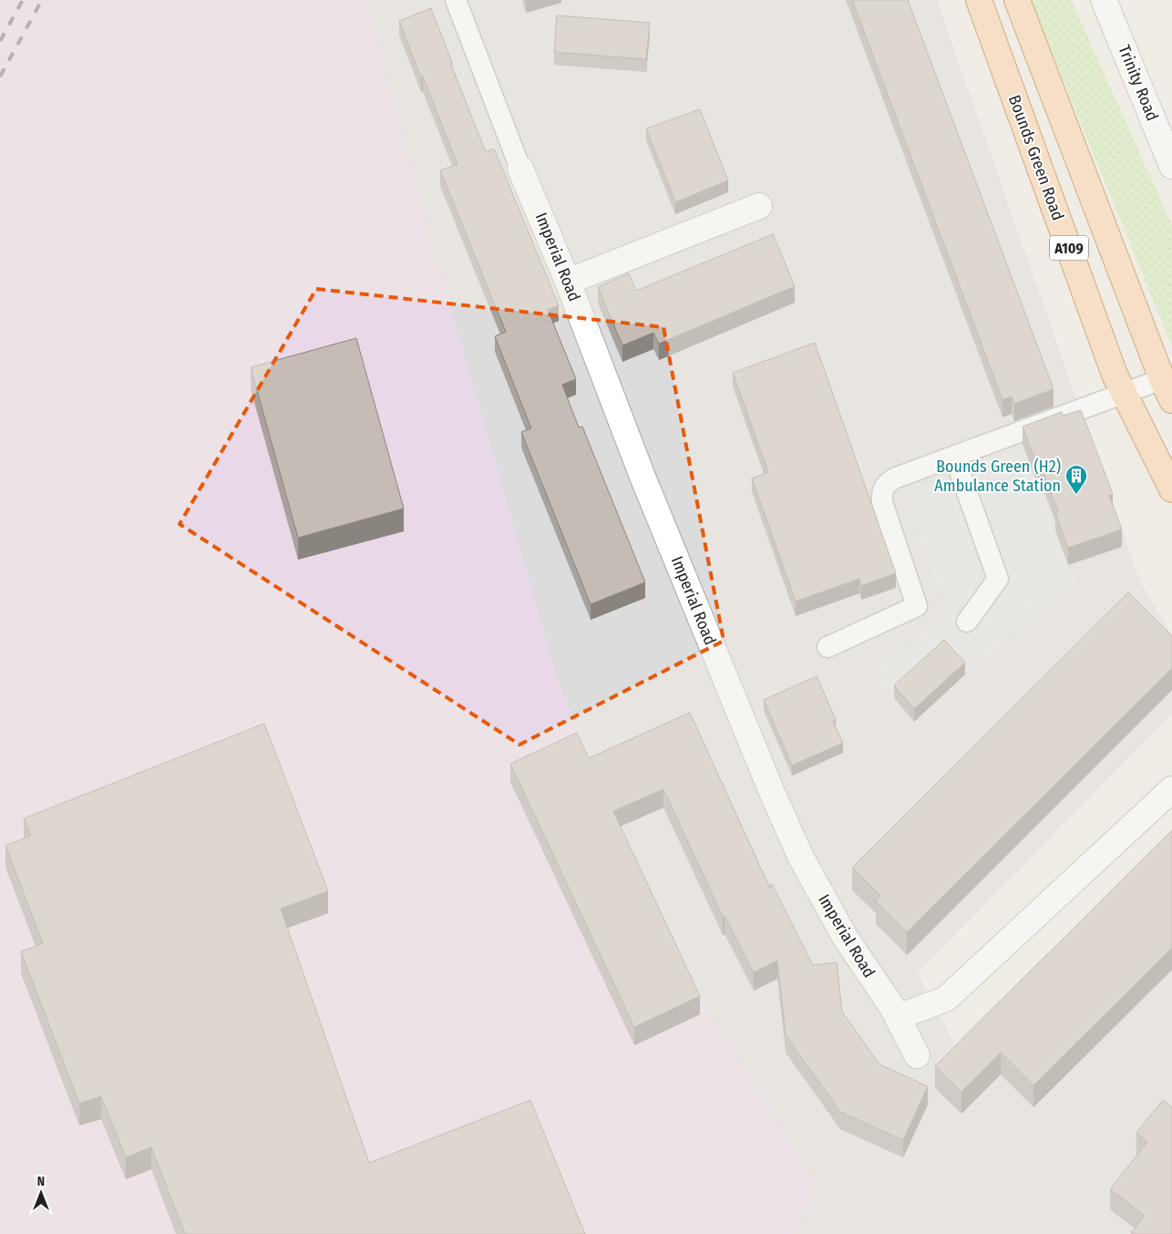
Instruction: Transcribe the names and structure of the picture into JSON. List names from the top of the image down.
{
  "streets": {
    "main road": ["Bounds Green Road", "A109"],
    "street": ["Trinity Road", "Imperial Road"]
  },
  "places": {
    "building": ["Bounds Green (H2) Ambulance Station"]
  },
  "north": "top"
}
